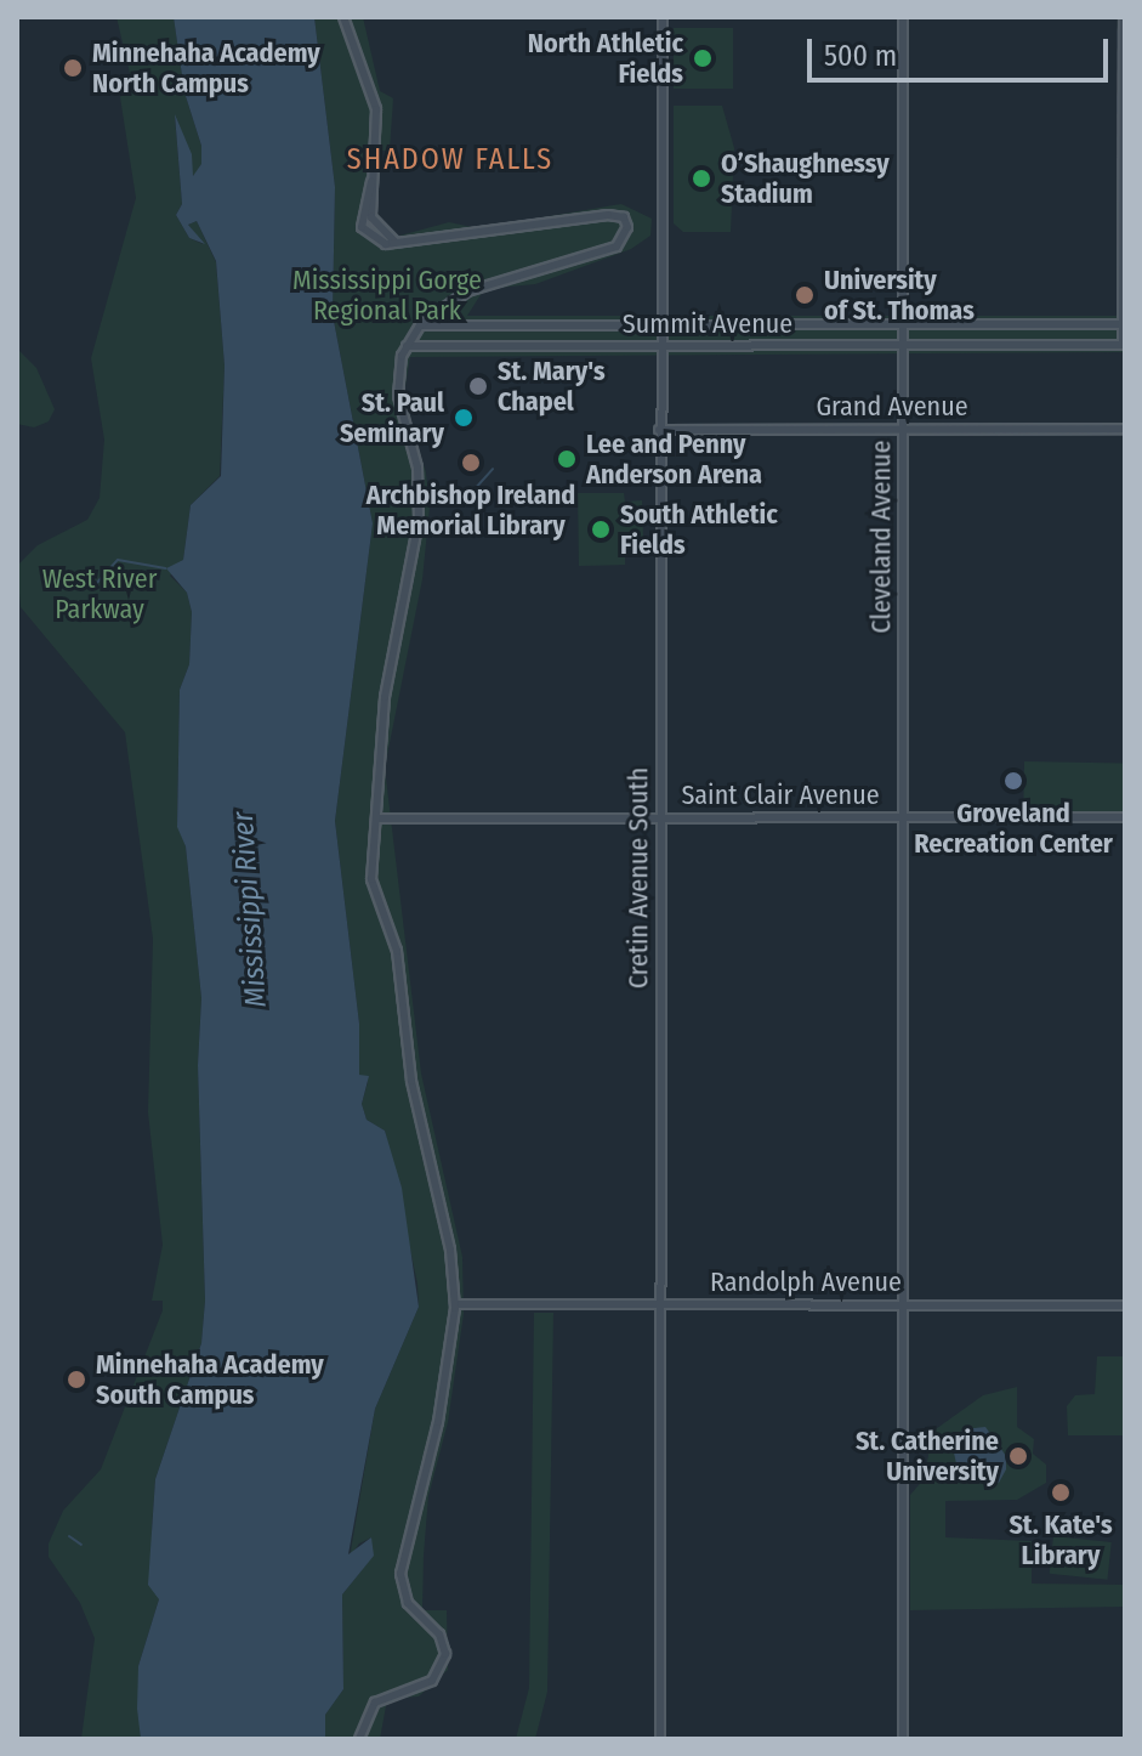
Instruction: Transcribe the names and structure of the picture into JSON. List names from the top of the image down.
{
  "streets": {
    "street": [
      "Summit Avenue",
      "Grand Avenue",
      "Cleveland Avenue",
      "Saint Clair Avenue",
      "Cretin Avenue South",
      "Randolph Avenue"
    ]
  },
  "crossings": [
    ["Summit Avenue", "Cleveland Avenue"],
    ["Summit Avenue", "Cretin Avenue South"],
    ["Grand Avenue", "Cleveland Avenue"],
    ["Grand Avenue", "Cretin Avenue South"],
    ["Cleveland Avenue", "Saint Clair Avenue"],
    ["Cleveland Avenue", "Randolph Avenue"],
    ["Saint Clair Avenue", "Cretin Avenue South"],
    ["Cretin Avenue South", "Randolph Avenue"]
  ],
  "districts": ["SHADOW FALLS"],
  "water": ["Mississippi River"],
  "parks": ["Mississippi Gorge Regional Park", "West River Parkway"],
  "places": [
    "North Athletic Fields",
    "Minnehaha Academy North Campus",
    "O’Shaughnessy Stadium",
    "University of St. Thomas",
    "St. Mary's Chapel",
    "St. Paul Seminary",
    "Lee and Penny Anderson Arena",
    "Archbishop Ireland Memorial Library",
    "South Athletic Fields",
    "Groveland Recreation Center",
    "Minnehaha Academy South Campus",
    "St. Catherine University",
    "St. Kate's Library"
  ],
  "scale_bar": "500 m"
}
